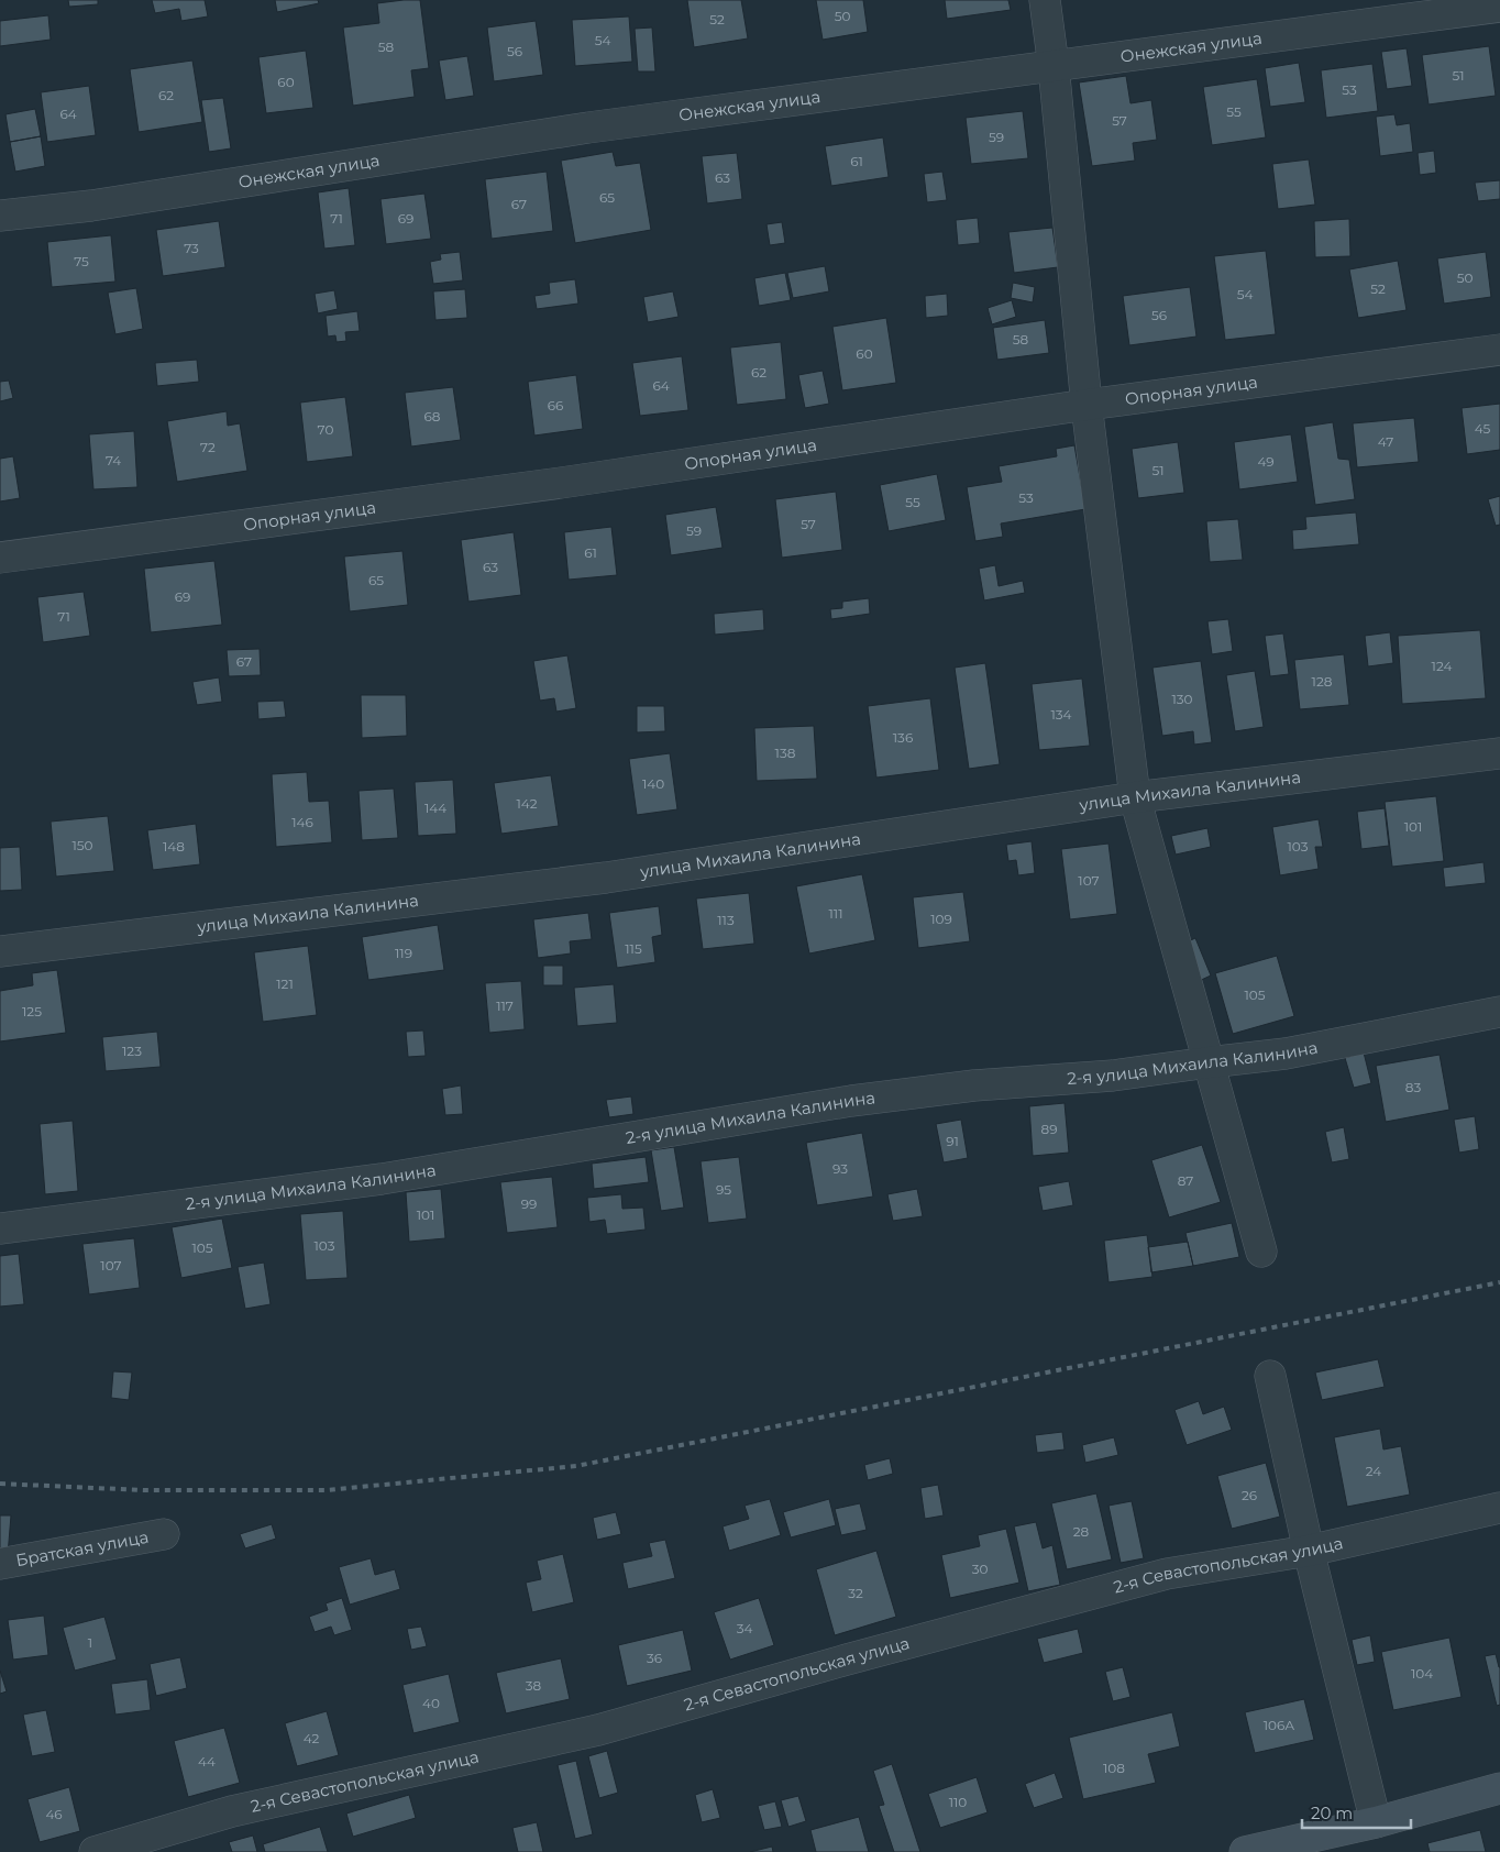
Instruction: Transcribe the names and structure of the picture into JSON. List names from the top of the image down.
{
  "streets": {
    "street": [
      "Онежская улица",
      "Опорная улица",
      "улица Михаила Калинина",
      "2-я улица Михаила Калинина",
      "Братская улица",
      "2-я Севастопольская улица"
    ]
  },
  "house_numbers": [
    "50",
    "52",
    "54",
    "58",
    "56",
    "51",
    "60",
    "53",
    "62",
    "55",
    "64",
    "57",
    "59",
    "61",
    "63",
    "65",
    "67",
    "71",
    "69",
    "73",
    "75",
    "50",
    "52",
    "54",
    "56",
    "58",
    "60",
    "62",
    "64",
    "66",
    "68",
    "45",
    "70",
    "47",
    "72",
    "74",
    "49",
    "51",
    "53",
    "55",
    "57",
    "59",
    "61",
    "63",
    "65",
    "69",
    "71",
    "67",
    "124",
    "128",
    "130",
    "134",
    "136",
    "138",
    "140",
    "142",
    "144",
    "146",
    "101",
    "150",
    "148",
    "103",
    "107",
    "111",
    "109",
    "113",
    "115",
    "119",
    "121",
    "105",
    "117",
    "125",
    "123",
    "83",
    "89",
    "91",
    "93",
    "87",
    "95",
    "99",
    "101",
    "103",
    "105",
    "107",
    "24",
    "26",
    "28",
    "30",
    "32",
    "34",
    "1",
    "36",
    "104",
    "38",
    "40",
    "106А",
    "42",
    "44",
    "108",
    "110",
    "46"
  ],
  "scale_bar": "20 m"
}
